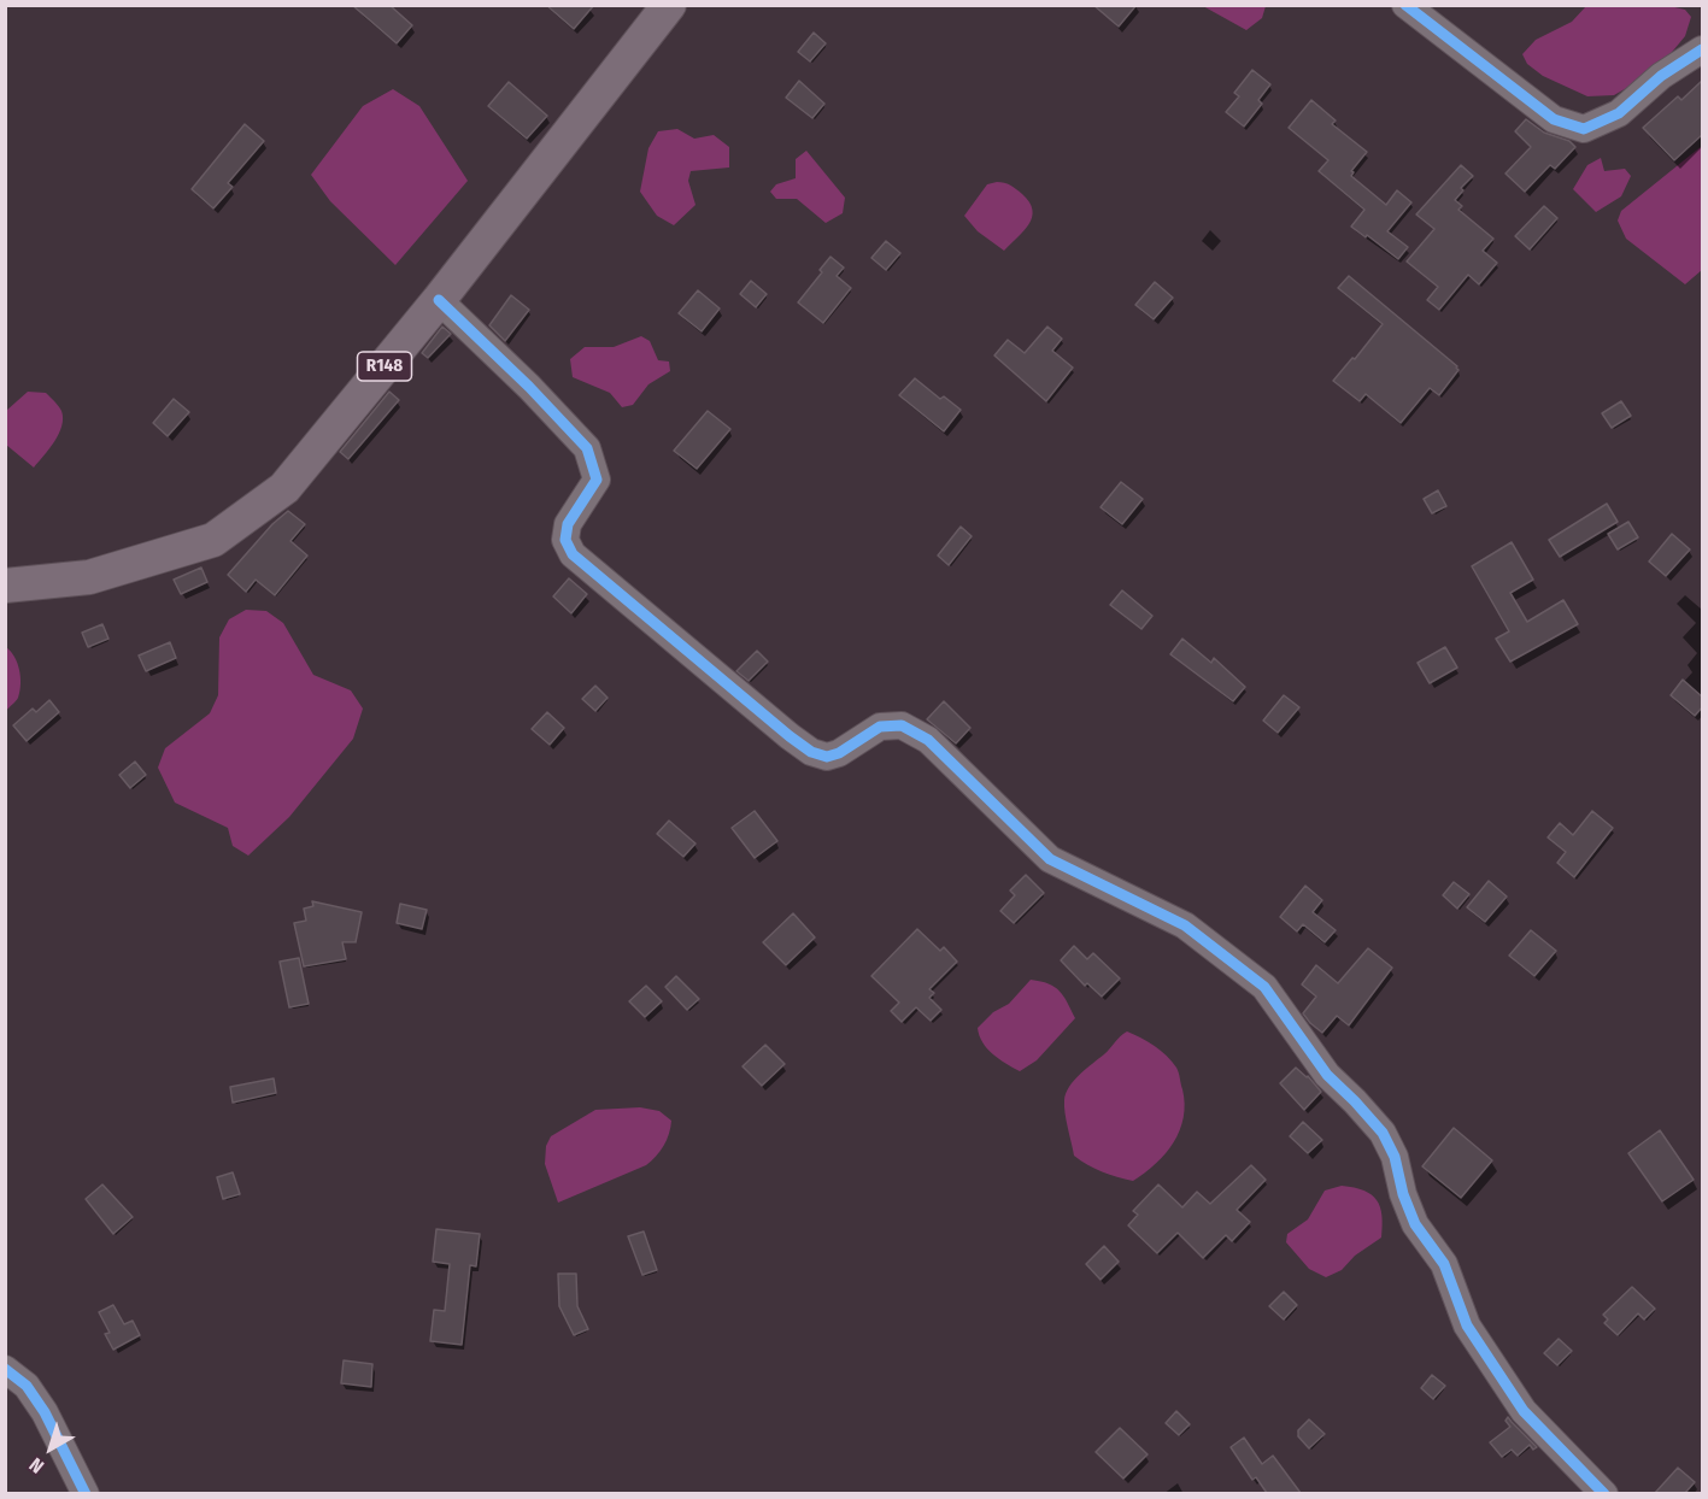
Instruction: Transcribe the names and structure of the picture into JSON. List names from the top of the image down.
{
  "streets": {
    "main road": ["R148"]
  },
  "north": "bottom left"
}
